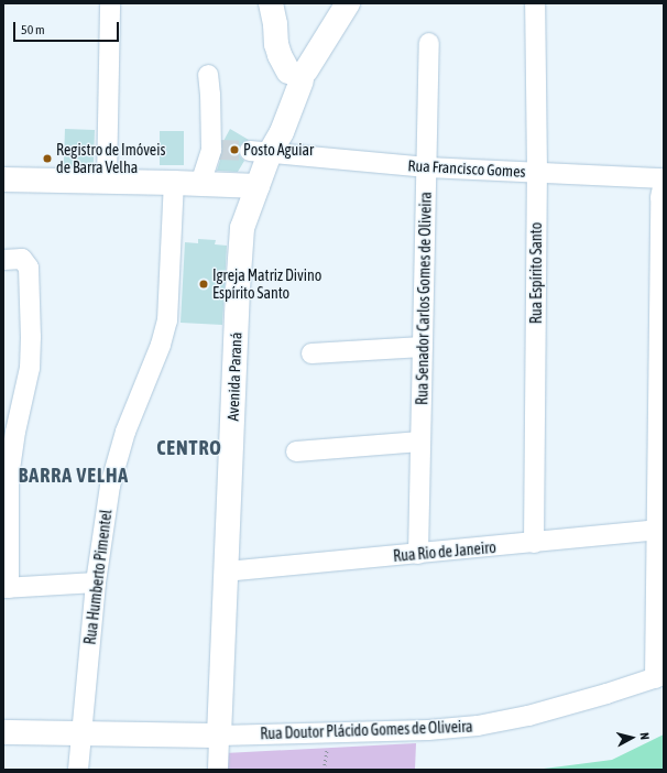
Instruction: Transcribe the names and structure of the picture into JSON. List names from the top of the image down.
{
  "streets": {
    "main road": ["Avenida Paraná"],
    "street": [
      "Rua Francisco Gomes",
      "Rua Espírito Santo",
      "Rua Senador Carlos Gomes de Oliveira",
      "Rua Rio de Janeiro",
      "Rua Humberto Pimentel",
      "Rua Doutor Plácido Gomes de Oliveira"
    ]
  },
  "crossings": [
    ["Rua Francisco Gomes", "Rua Espírito Santo"],
    ["Rua Francisco Gomes", "Rua Senador Carlos Gomes de Oliveira"],
    ["Rua Francisco Gomes", "Avenida Paraná"],
    ["Rua Espírito Santo", "Rua Rio de Janeiro"],
    ["Rua Senador Carlos Gomes de Oliveira", "Rua Rio de Janeiro"],
    ["Avenida Paraná", "Rua Rio de Janeiro"],
    ["Avenida Paraná", "Rua Doutor Plácido Gomes de Oliveira"]
  ],
  "districts": ["CENTRO", "BARRA VELHA"],
  "places": ["Posto Aguiar", "Registro de Imóveis de Barra Velha", "Igreja Matriz Divino Espírito Santo"],
  "scale_bar": "50 m",
  "north": "right"
}
